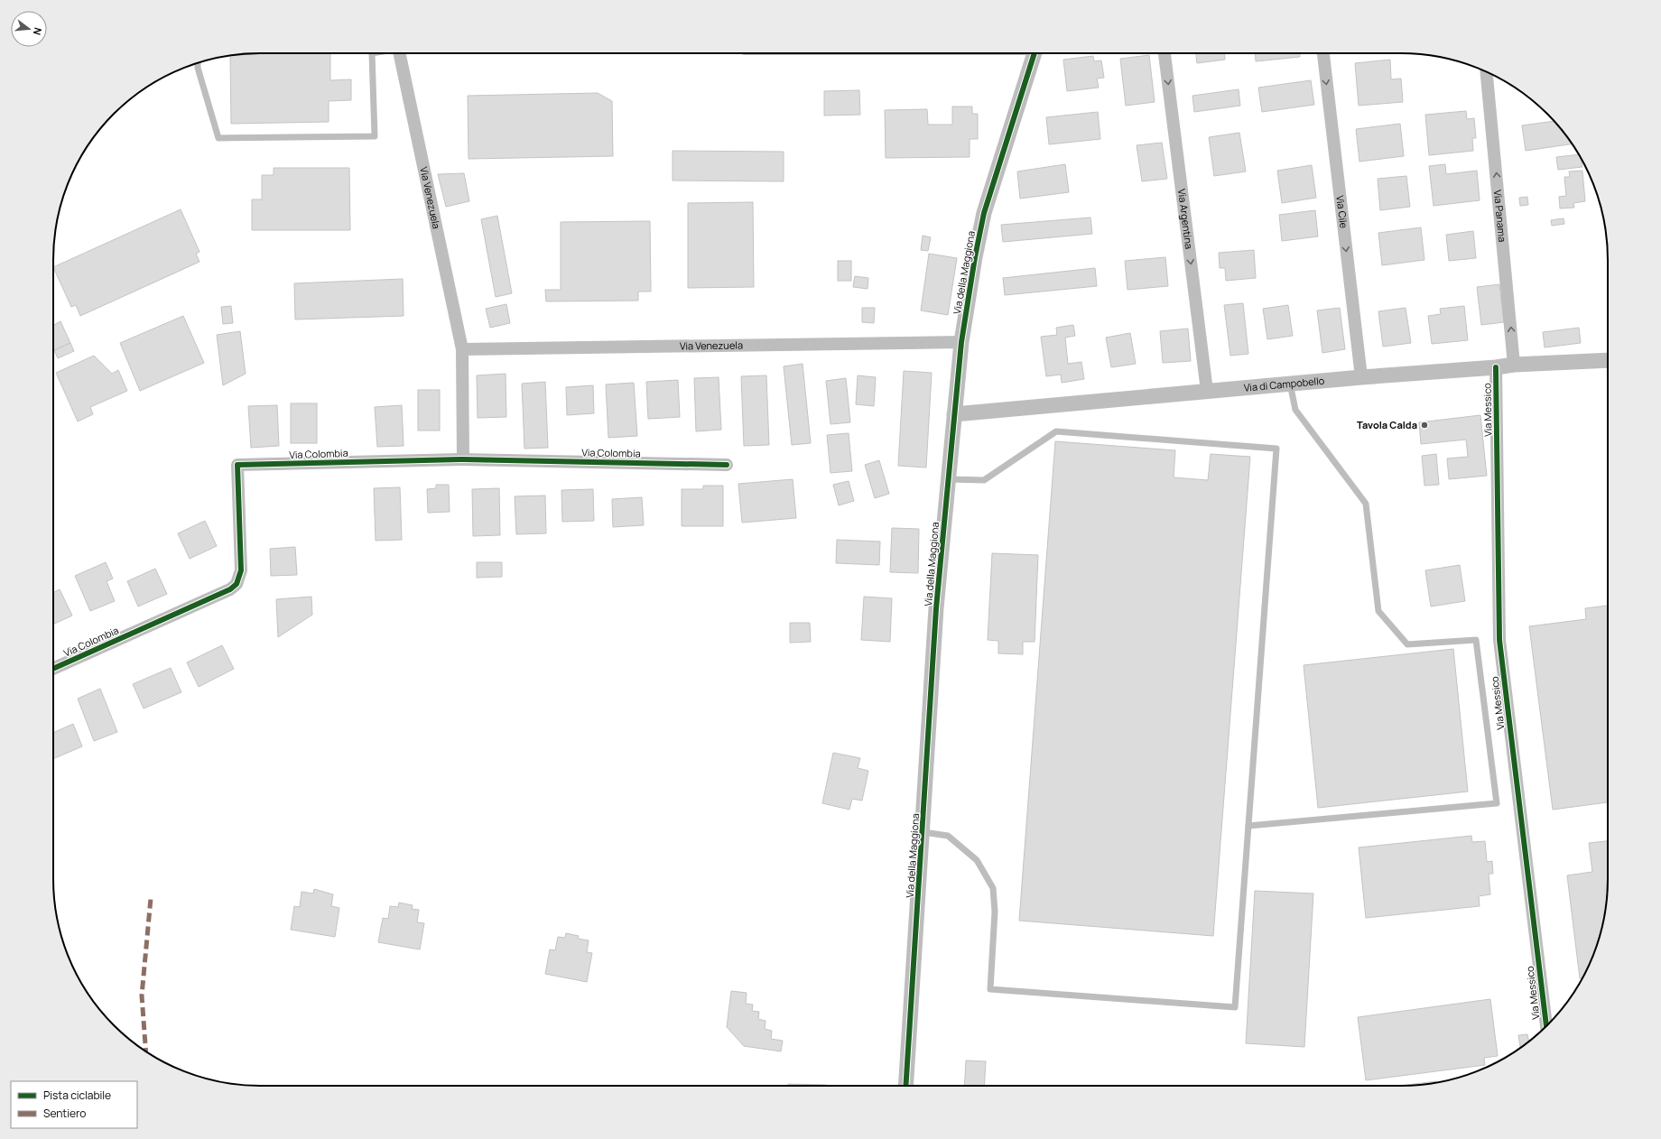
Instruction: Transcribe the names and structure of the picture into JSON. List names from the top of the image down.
{
  "streets": {
    "street": [
      "Via Venezuela",
      "Via Cile",
      "Via Panama",
      "Via Argentina",
      "Via della Maggiona",
      "Via di Campobello",
      "Via Messico",
      "Via Colombia"
    ]
  },
  "crossings": [
    ["Via Venezuela", "Via della Maggiona"],
    ["Via Venezuela", "Via Colombia"],
    ["Via Cile", "Via di Campobello"],
    ["Via Panama", "Via di Campobello"],
    ["Via Argentina", "Via di Campobello"],
    ["Via della Maggiona", "Via di Campobello"],
    ["Via di Campobello", "Via Messico"]
  ],
  "one_way": ["Via Cile", "Via Panama", "Via Argentina"],
  "places": ["Tavola Calda"],
  "legend": ["Pista ciclabile", "Sentiero"],
  "north": "right"
}
